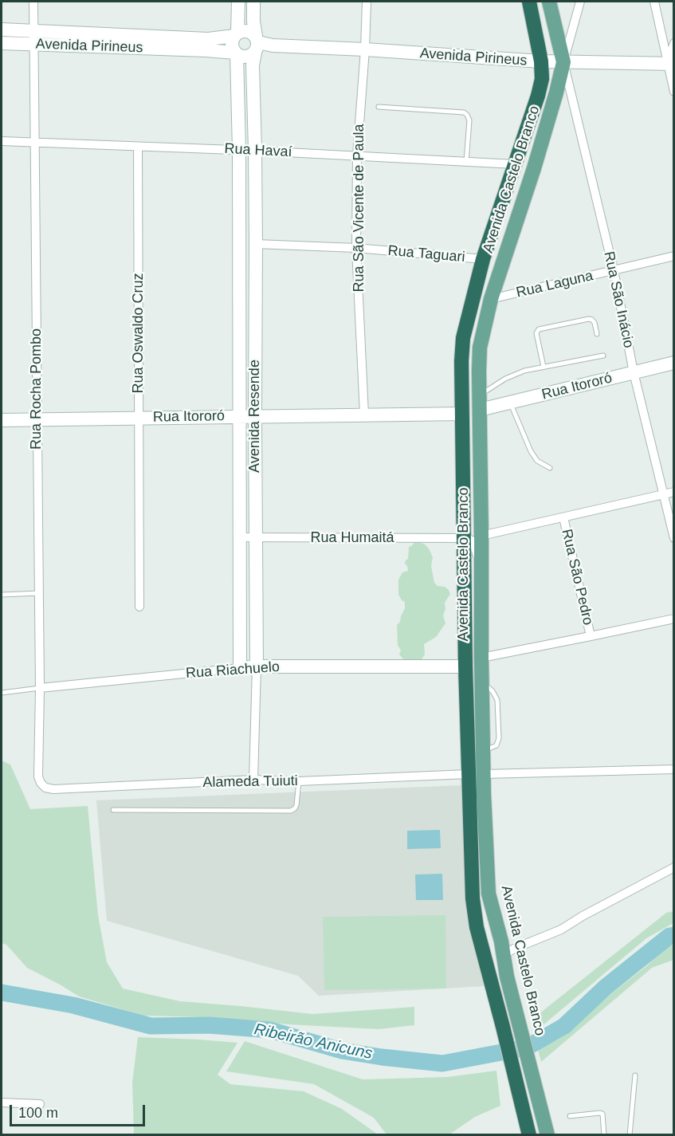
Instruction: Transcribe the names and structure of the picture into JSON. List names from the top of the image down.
{
  "streets": {
    "highway": ["Avenida Castelo Branco"],
    "street": [
      "Avenida Pirineus",
      "Rua Havaí",
      "Rua São Vicente de Paula",
      "Rua Taguari",
      "Rua Laguna",
      "Rua São Inácio",
      "Rua Oswaldo Cruz",
      "Rua Itororó",
      "Rua Rocha Pombo",
      "Avenida Resende",
      "Rua Humaitá",
      "Rua São Pedro",
      "Rua Riachuelo",
      "Alameda Tuiuti"
    ]
  },
  "crossings": [
    ["Avenida Pirineus", "Avenida Castelo Branco"],
    ["Avenida Pirineus", "Rua São Vicente de Paula"],
    ["Avenida Pirineus", "Rua São Inácio"],
    ["Avenida Pirineus", "Rua Rocha Pombo"],
    ["Avenida Pirineus", "Avenida Resende"],
    ["Rua Havaí", "Avenida Castelo Branco"],
    ["Rua Havaí", "Rua São Vicente de Paula"],
    ["Rua Havaí", "Rua Oswaldo Cruz"],
    ["Rua Havaí", "Rua Rocha Pombo"],
    ["Rua Havaí", "Avenida Resende"],
    ["Avenida Castelo Branco", "Rua Taguari"],
    ["Avenida Castelo Branco", "Rua Laguna"],
    ["Avenida Castelo Branco", "Rua São Inácio"],
    ["Avenida Castelo Branco", "Rua Itororó"],
    ["Avenida Castelo Branco", "Rua Humaitá"],
    ["Avenida Castelo Branco", "Rua Riachuelo"],
    ["Avenida Castelo Branco", "Alameda Tuiuti"],
    ["Rua São Vicente de Paula", "Rua Taguari"],
    ["Rua São Vicente de Paula", "Rua Itororó"],
    ["Rua Taguari", "Avenida Resende"],
    ["Rua Laguna", "Rua São Inácio"],
    ["Rua São Inácio", "Rua Itororó"],
    ["Rua Oswaldo Cruz", "Rua Itororó"],
    ["Rua Itororó", "Rua Rocha Pombo"],
    ["Rua Itororó", "Avenida Resende"],
    ["Rua Rocha Pombo", "Rua Riachuelo"],
    ["Rua Rocha Pombo", "Alameda Tuiuti"],
    ["Avenida Resende", "Rua Humaitá"],
    ["Avenida Resende", "Rua Riachuelo"],
    ["Avenida Resende", "Alameda Tuiuti"]
  ],
  "water": ["Ribeirão Anicuns"],
  "scale_bar": "100 m"
}
